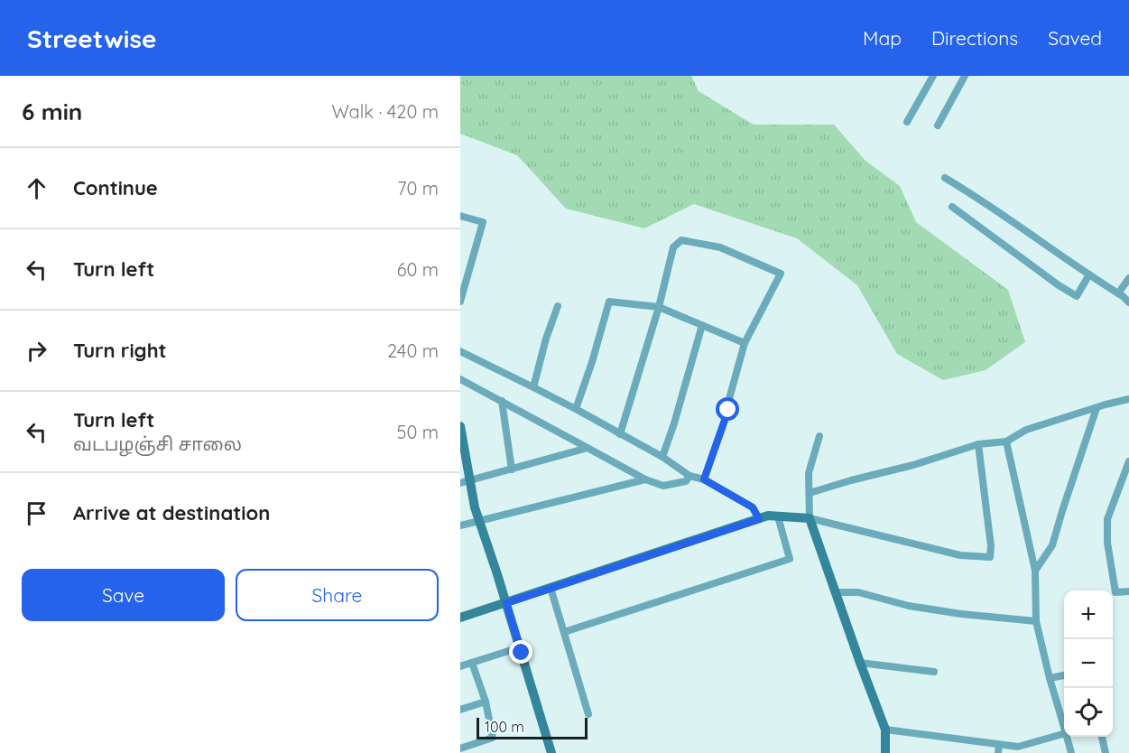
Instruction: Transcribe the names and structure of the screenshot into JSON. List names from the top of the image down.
{
  "scale_bar": "100 m",
  "page": {
    "header": "Streetwise",
    "nav": ["Map", "Directions", "Saved"],
    "heading": ["6 min", "Walk · 420 m"],
    "list": [
      ["Continue", "70 m"],
      ["Turn left", "60 m"],
      ["Turn right", "240 m"],
      ["Turn left", "வடபழஞ்சி சாலை", "50 m"],
      "Arrive at destination"
    ],
    "buttons": ["Save", "Share"],
    "map_buttons": ["+", "−"],
    "scale": "100 m"
  }
}
